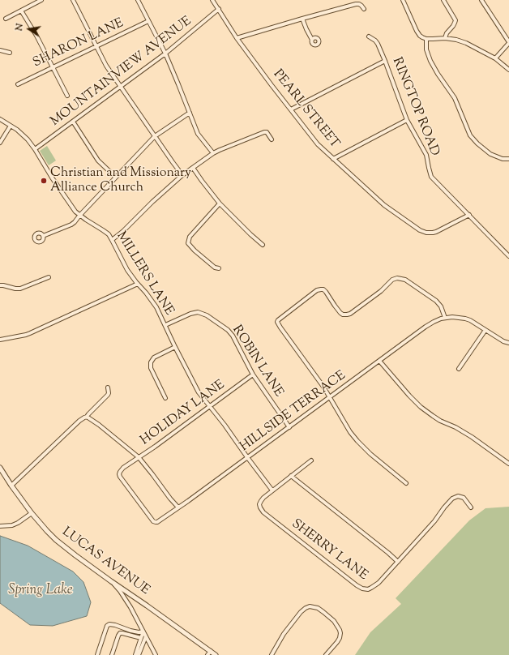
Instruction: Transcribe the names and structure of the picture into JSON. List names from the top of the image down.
{
  "streets": {
    "street": [
      "SHARON LANE",
      "MOUNTAINVIEW AVENUE",
      "RINGTOP ROAD",
      "PEARL STREET",
      "MILLERS LANE",
      "ROBIN LANE",
      "HILLSIDE TERRACE",
      "HOLIDAY LANE",
      "SHERRY LANE",
      "LUCAS AVENUE"
    ]
  },
  "crossings": [
    ["MOUNTAINVIEW AVENUE", "PEARL STREET"],
    ["MOUNTAINVIEW AVENUE", "MILLERS LANE"],
    ["RINGTOP ROAD", "PEARL STREET"],
    ["MILLERS LANE", "ROBIN LANE"],
    ["MILLERS LANE", "HILLSIDE TERRACE"],
    ["MILLERS LANE", "HOLIDAY LANE"],
    ["MILLERS LANE", "SHERRY LANE"],
    ["ROBIN LANE", "HILLSIDE TERRACE"],
    ["ROBIN LANE", "HOLIDAY LANE"],
    ["HILLSIDE TERRACE", "HOLIDAY LANE"]
  ],
  "water": ["Spring Lake"],
  "places": ["Christian and Missionary Alliance Church"],
  "north": "left"
}
